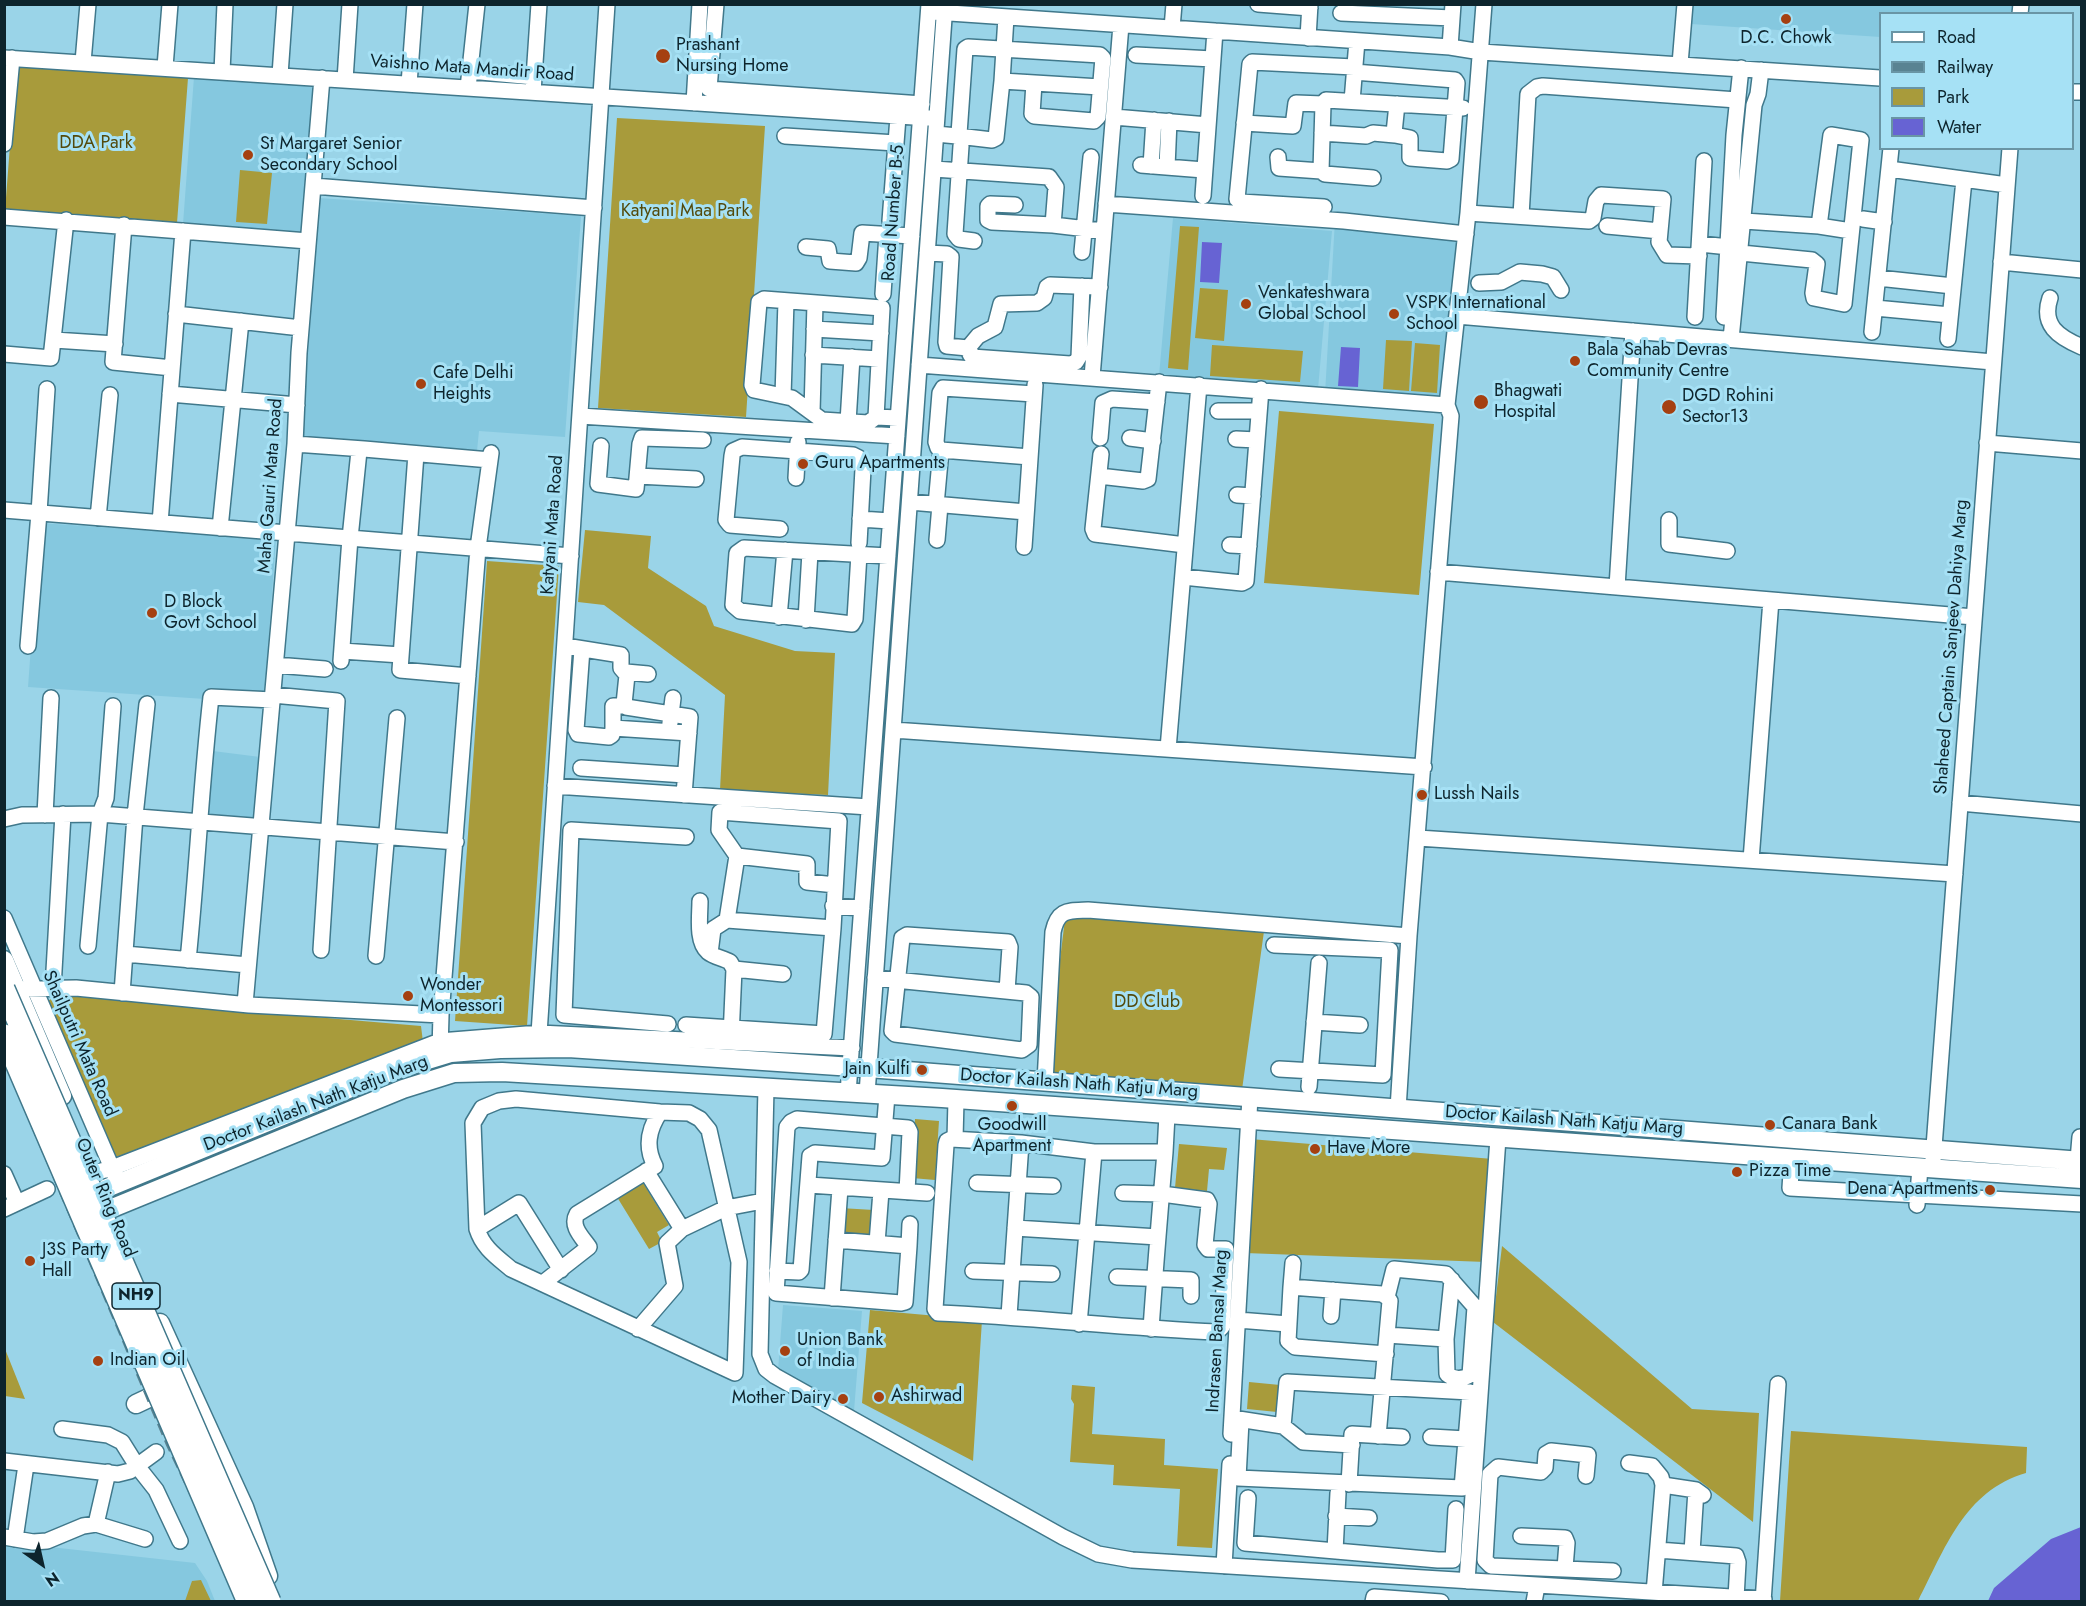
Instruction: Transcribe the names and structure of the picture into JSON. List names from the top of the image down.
{
  "streets": {
    "highway": ["Outer Ring Road", "NH9"],
    "main road": ["Doctor Kailash Nath Katju Marg"],
    "street": [
      "Vaishno Mata Mandir Road",
      "Road Number B-5",
      "Maha Gauri Mata Road",
      "Katyani Mata Road",
      "Shaheed Captain Sanjeev Dahiya Marg",
      "Shailputri Mata Road",
      "Indrasen Bansal Marg"
    ]
  },
  "crossings": [
    ["Vaishno Mata Mandir Road", "Road Number B-5"],
    ["Vaishno Mata Mandir Road", "Maha Gauri Mata Road"],
    ["Vaishno Mata Mandir Road", "Katyani Mata Road"],
    ["Road Number B-5", "Doctor Kailash Nath Katju Marg"],
    ["Katyani Mata Road", "Doctor Kailash Nath Katju Marg"],
    ["Shaheed Captain Sanjeev Dahiya Marg", "Doctor Kailash Nath Katju Marg"],
    ["Shailputri Mata Road", "Doctor Kailash Nath Katju Marg"],
    ["Shailputri Mata Road", "Outer Ring Road"],
    ["Doctor Kailash Nath Katju Marg", "Outer Ring Road"],
    ["Doctor Kailash Nath Katju Marg", "Indrasen Bansal Marg"]
  ],
  "parks": ["DDA Park", "Katyani Maa Park", "DD Club"],
  "places": [
    "D.C. Chowk",
    "Prashant Nursing Home",
    "St Margaret Senior Secondary School",
    "Venkateshwara Global School",
    "VSPK International School",
    "Bala Sahab Devras Community Centre",
    "Cafe Delhi Heights",
    "Bhagwati Hospital",
    "DGD Rohini Sector13",
    "Guru Apartments",
    "D Block Govt School",
    "Lussh Nails",
    "Wonder Montessori",
    "Jain Kulfi",
    "Goodwill Apartment",
    "Canara Bank",
    "Have More",
    "Pizza Time",
    "Dena Apartments",
    "J3S Party Hall",
    "Union Bank of India",
    "Indian Oil",
    "Ashirwad",
    "Mother Dairy"
  ],
  "legend": [
    "Road",
    "Railway",
    "Park",
    "Water"
  ],
  "north": "bottom right"
}
